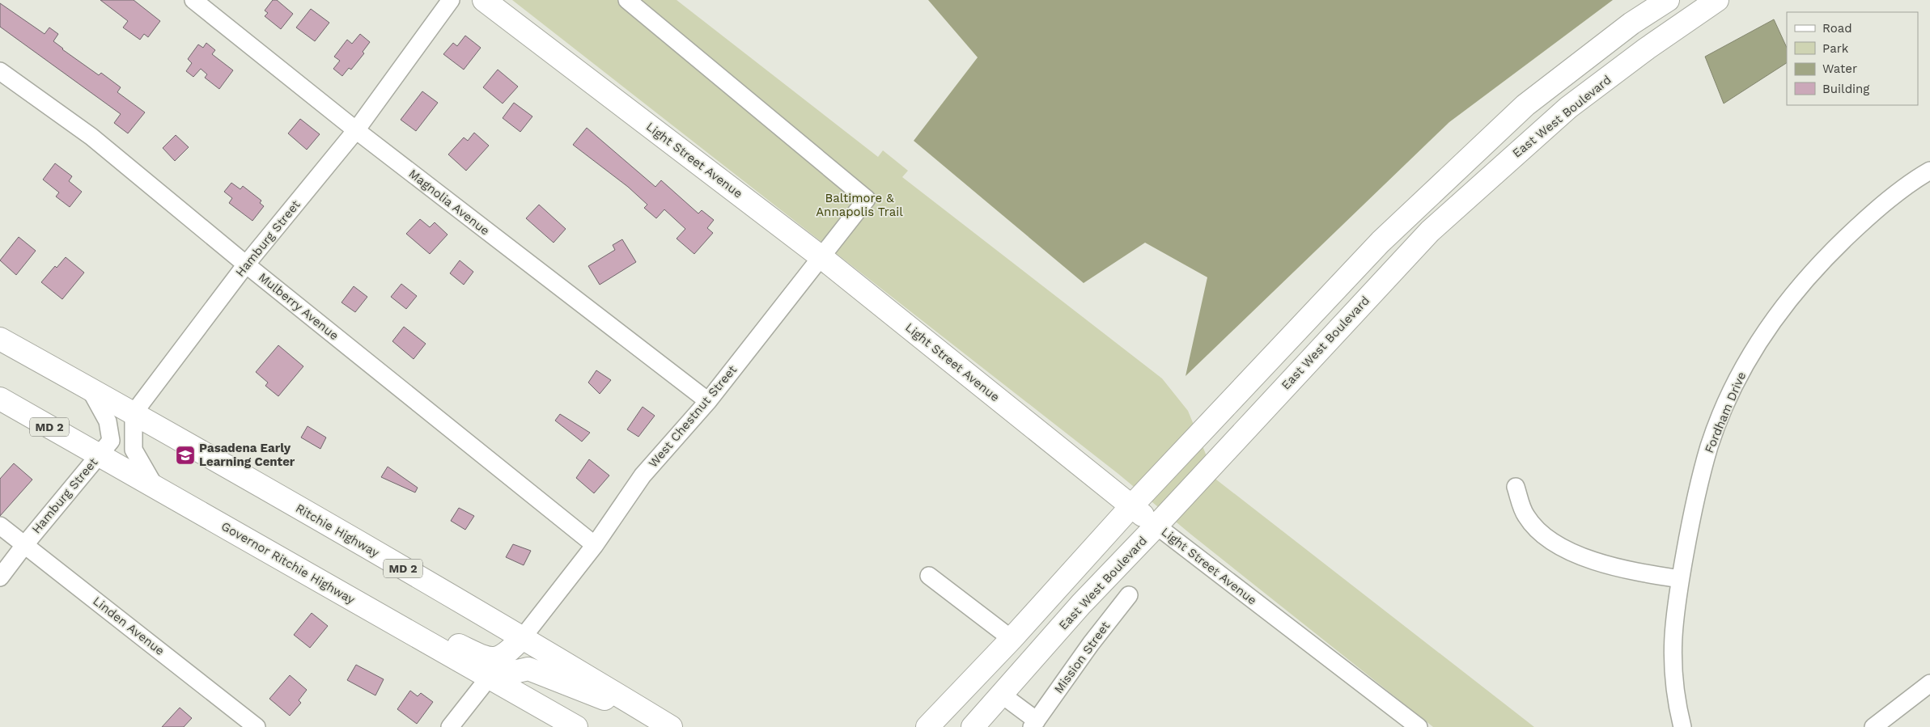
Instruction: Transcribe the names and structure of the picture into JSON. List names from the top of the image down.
{
  "streets": {
    "main road": [
      "East West Boulevard",
      "Light Street Avenue",
      "MD 2",
      "Ritchie Highway",
      "Governor Ritchie Highway"
    ],
    "street": [
      "Magnolia Avenue",
      "Hamburg Street",
      "Mulberry Avenue",
      "Fordham Drive",
      "West Chestnut Street",
      "Linden Avenue",
      "Mission Street"
    ]
  },
  "crossings": [
    ["East West Boulevard", "Light Street Avenue"],
    ["East West Boulevard", "Mission Street"],
    ["Light Street Avenue", "West Chestnut Street"],
    ["Magnolia Avenue", "Hamburg Street"],
    ["Magnolia Avenue", "West Chestnut Street"],
    ["Hamburg Street", "Mulberry Avenue"],
    ["Hamburg Street", "Ritchie Highway"],
    ["Hamburg Street", "Governor Ritchie Highway"],
    ["Hamburg Street", "Linden Avenue"],
    ["Mulberry Avenue", "West Chestnut Street"],
    ["West Chestnut Street", "Ritchie Highway"]
  ],
  "parks": ["Baltimore & Annapolis Trail"],
  "places": {
    "school or university": ["Pasadena Early Learning Center"]
  },
  "legend": [
    "Road",
    "Park",
    "Water",
    "Building"
  ]
}
